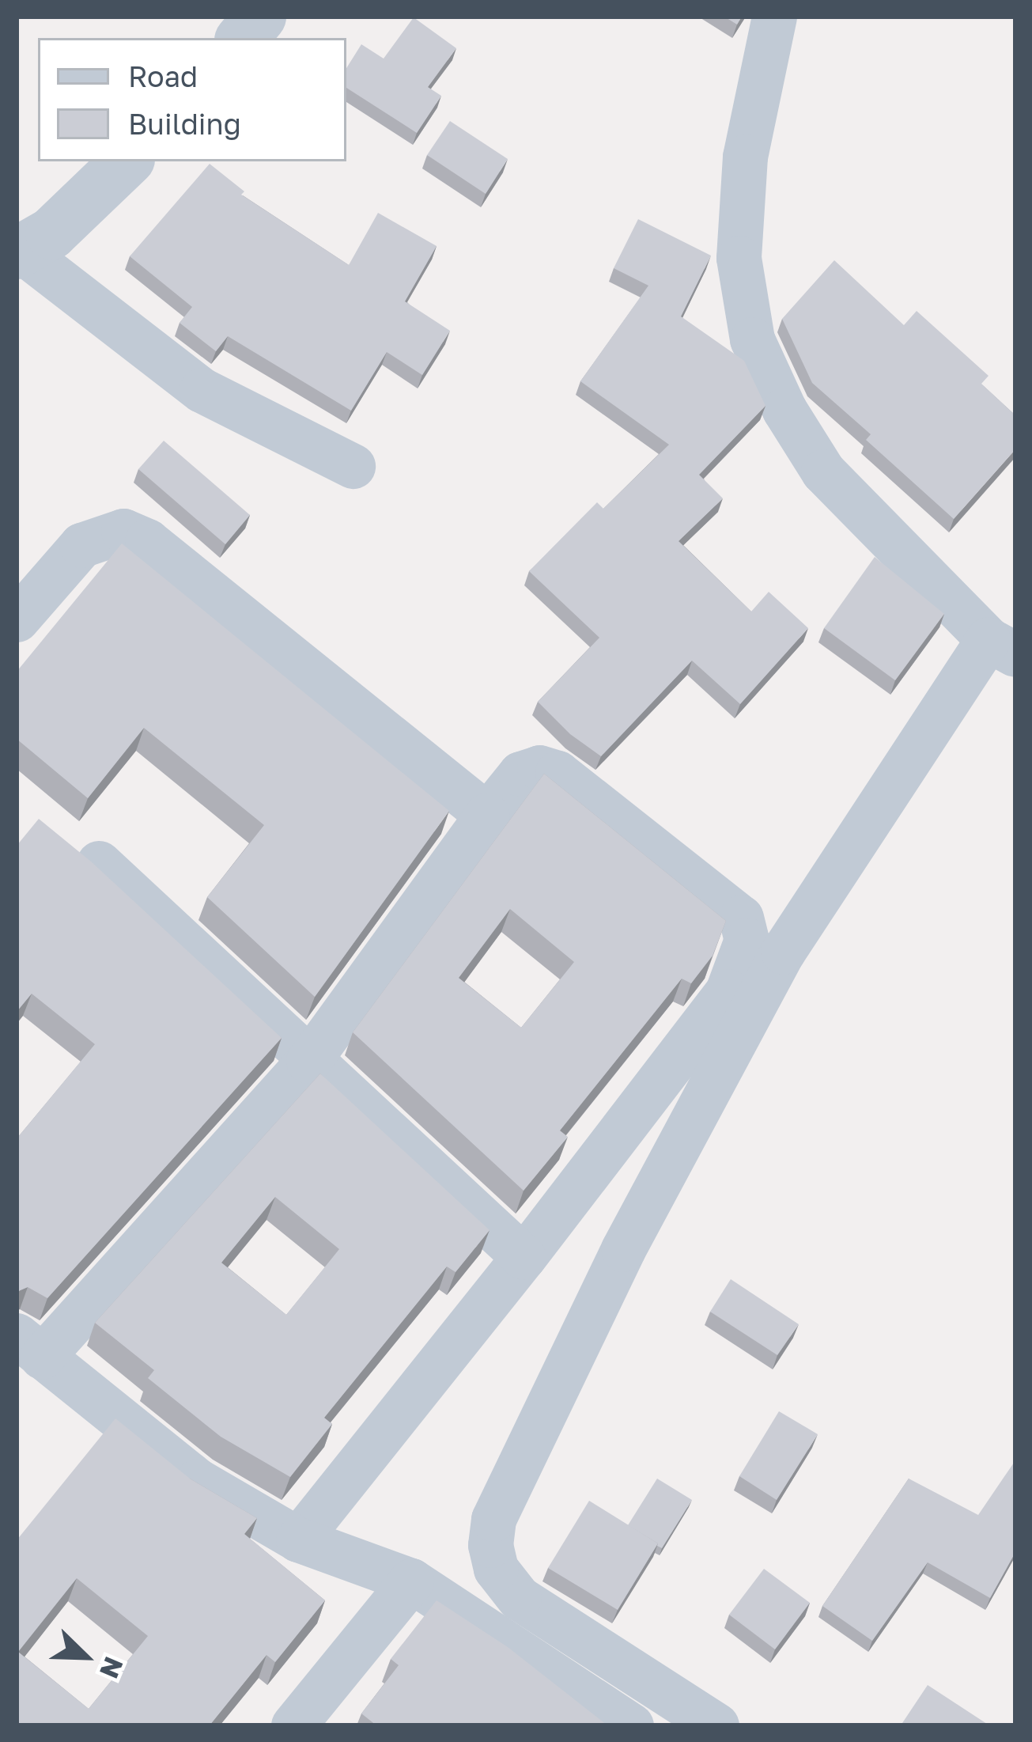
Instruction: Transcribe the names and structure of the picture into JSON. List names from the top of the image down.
{
  "legend": ["Road", "Building"],
  "north": "bottom right"
}
